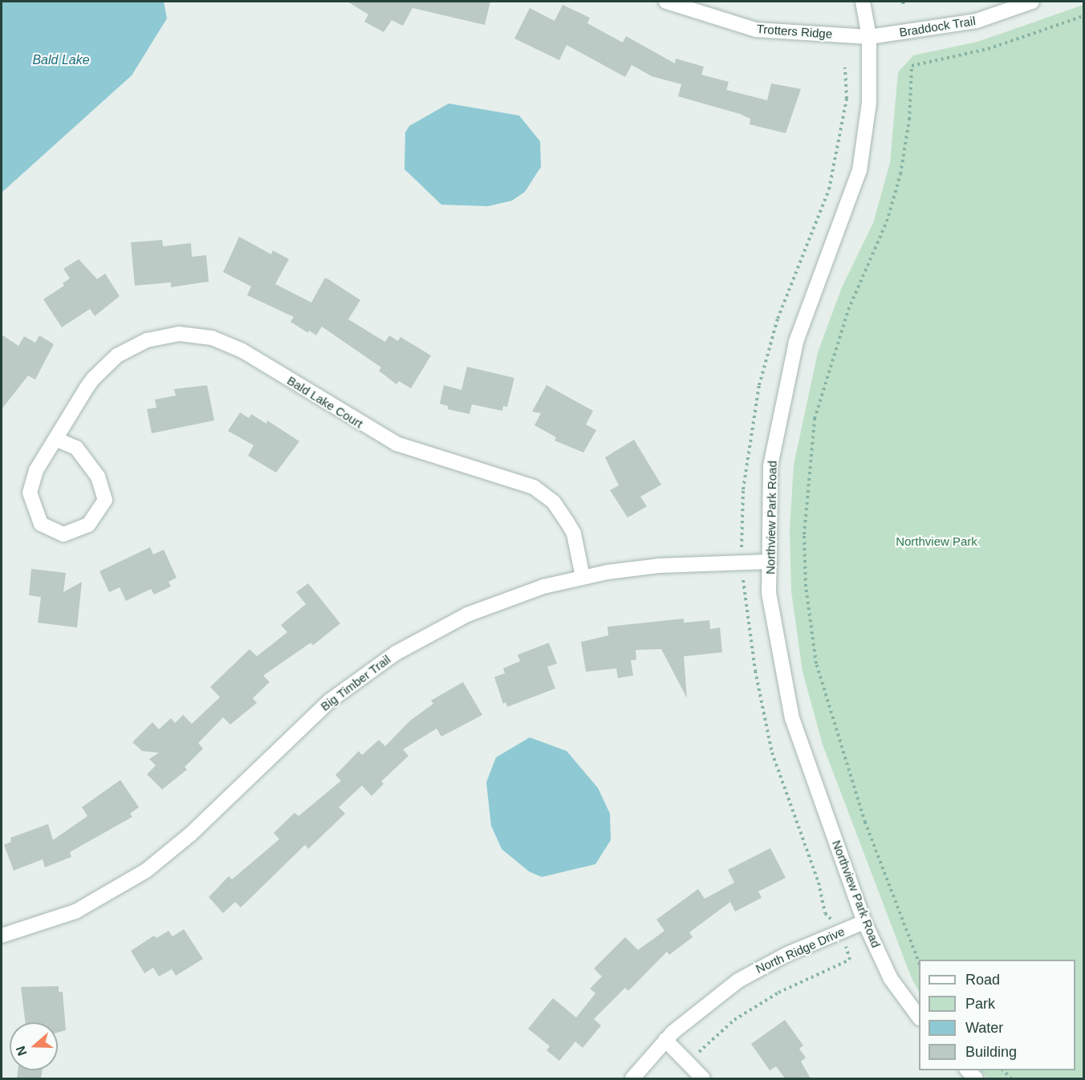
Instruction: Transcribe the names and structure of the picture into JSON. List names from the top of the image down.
{
  "streets": {
    "street": [
      "Braddock Trail",
      "Trotters Ridge",
      "Bald Lake Court",
      "Northview Park Road",
      "Big Timber Trail",
      "North Ridge Drive"
    ]
  },
  "crossings": [
    ["Braddock Trail", "Trotters Ridge"],
    ["Braddock Trail", "Northview Park Road"],
    ["Trotters Ridge", "Northview Park Road"],
    ["Bald Lake Court", "Big Timber Trail"],
    ["Northview Park Road", "Big Timber Trail"],
    ["Northview Park Road", "North Ridge Drive"]
  ],
  "water": ["Bald Lake"],
  "parks": ["Northview Park"],
  "legend": [
    "Road",
    "Park",
    "Water",
    "Building"
  ],
  "north": "left"
}
